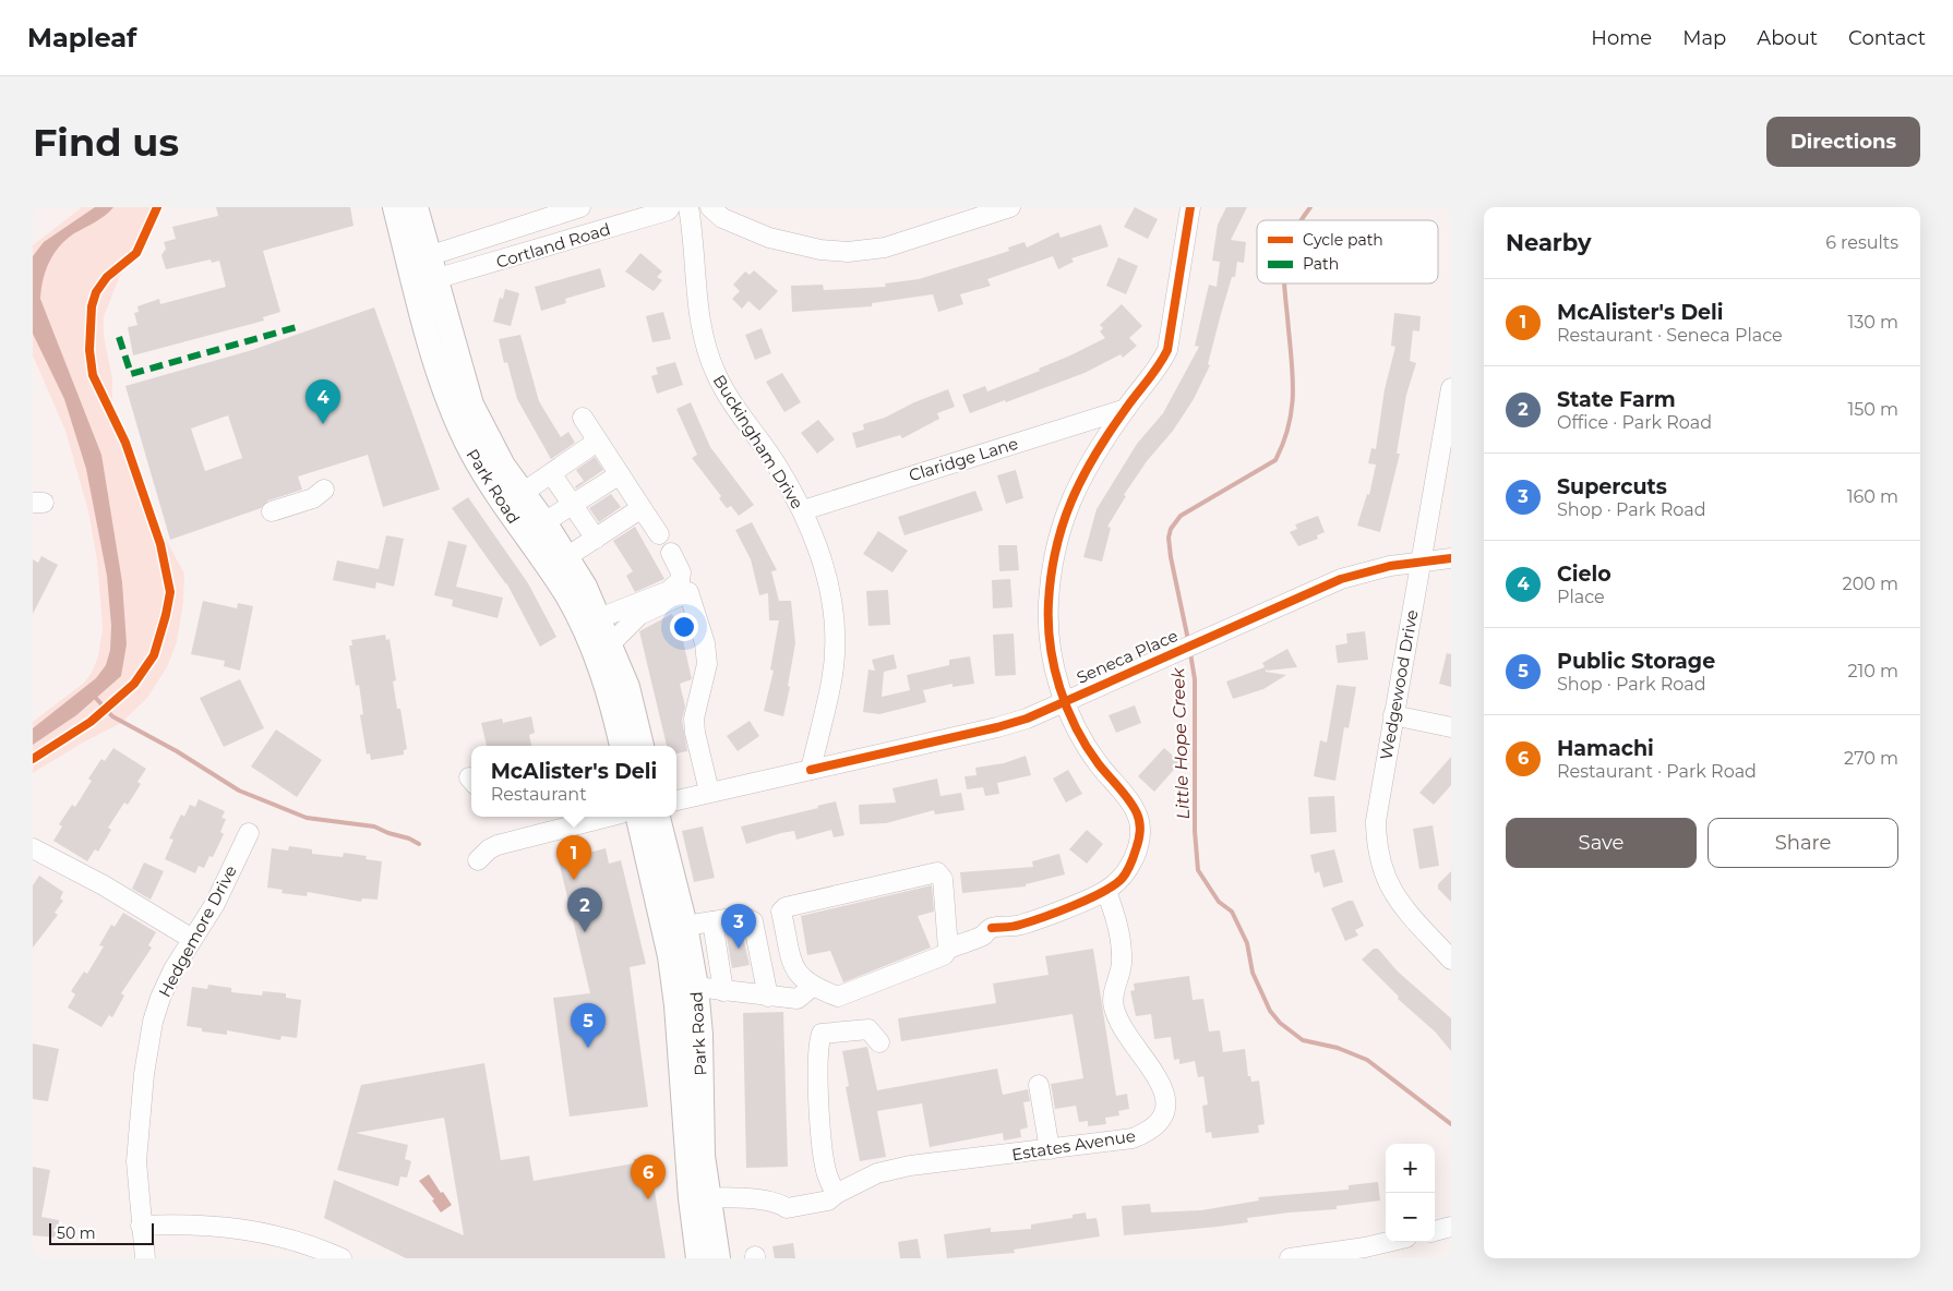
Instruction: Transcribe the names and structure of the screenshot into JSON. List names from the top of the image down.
{
  "streets": {
    "main road": ["Park Road"],
    "street": [
      "Cortland Road",
      "Buckingham Drive",
      "Claridge Lane",
      "Seneca Place",
      "Wedgewood Drive",
      "Hedgemore Drive",
      "Estates Avenue"
    ]
  },
  "crossings": [
    ["Cortland Road", "Park Road"],
    ["Buckingham Drive", "Claridge Lane"],
    ["Buckingham Drive", "Seneca Place"],
    ["Park Road", "Estates Avenue"],
    ["Seneca Place", "Wedgewood Drive"]
  ],
  "water": ["Little Hope Creek"],
  "legend": ["Cycle path", "Path"],
  "scale_bar": "50 m",
  "page": {
    "header": "Mapleaf",
    "nav": [
      "Home",
      "Map",
      "About",
      "Contact"
    ],
    "buttons": [
      "Directions",
      ["Save", "Share"]
    ],
    "title": "Find us",
    "heading": ["Nearby", "6 results"],
    "list": [
      {
        "mark": "1",
        "name": "McAlister's Deli",
        "note": "Restaurant · Seneca Place",
        "value": "130 m"
      },
      {
        "mark": "2",
        "name": "State Farm",
        "note": "Office · Park Road",
        "value": "150 m"
      },
      {
        "mark": "3",
        "name": "Supercuts",
        "note": "Shop · Park Road",
        "value": "160 m"
      },
      {
        "mark": "4",
        "name": "Cielo",
        "note": "Place",
        "value": "200 m"
      },
      {
        "mark": "5",
        "name": "Public Storage",
        "note": "Shop · Park Road",
        "value": "210 m"
      },
      {
        "mark": "6",
        "name": "Hamachi",
        "note": "Restaurant · Park Road",
        "value": "270 m"
      }
    ],
    "pins": [
      "4",
      "1",
      "2",
      "3",
      "5",
      "6"
    ],
    "popup": ["McAlister's Deli", "Restaurant"],
    "map_buttons": ["+", "−"],
    "scale": "50 m"
  }
}
